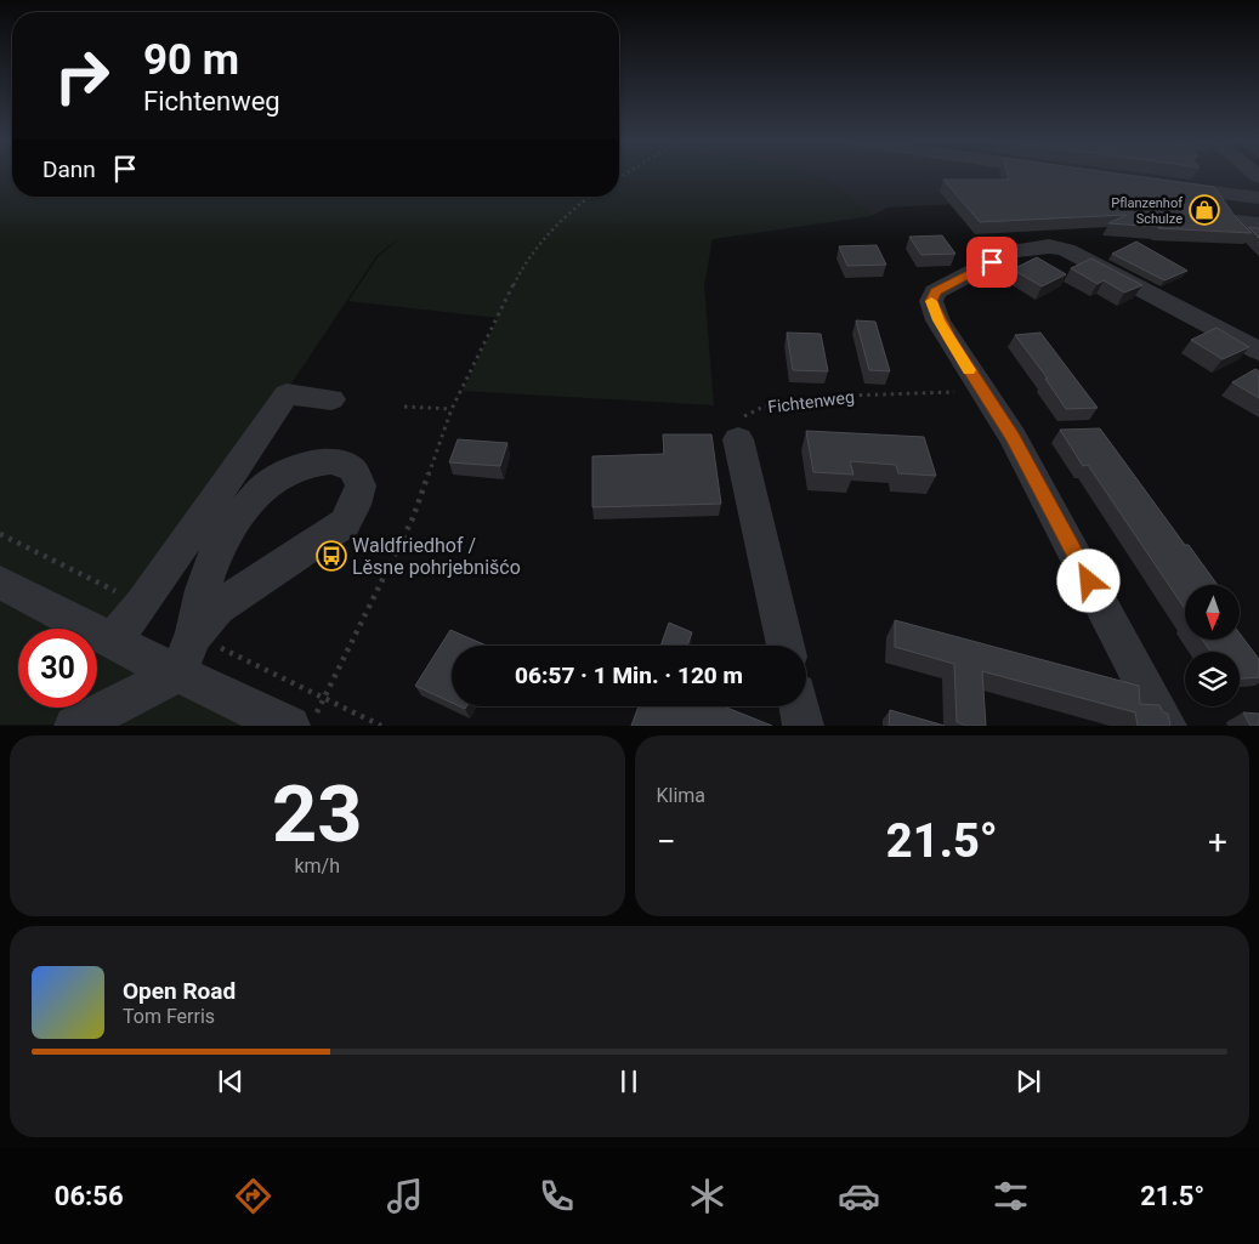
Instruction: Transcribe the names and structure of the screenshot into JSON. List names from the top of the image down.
{
  "streets": {
    "path": ["Fichtenweg"]
  },
  "places": {
    "shop": ["Pflanzenhof Schulze"],
    "bus stop": ["Waldfriedhof / Lěsne pohrjebnišćo"]
  },
  "north": "bottom",
  "page": {
    "turn": ["90 m", "Fichtenweg"],
    "then": "Dann",
    "limit": "30",
    "trip": "06:57 · 1 Min. · 120 m",
    "tile": [
      ["23", "km/h"],
      "Klima"
    ],
    "heat": ["−", "21.5°", "+"],
    "song": ["Open Road", "Tom Ferris"],
    "tabs": ["06:56", "21.5°"]
  }
}
